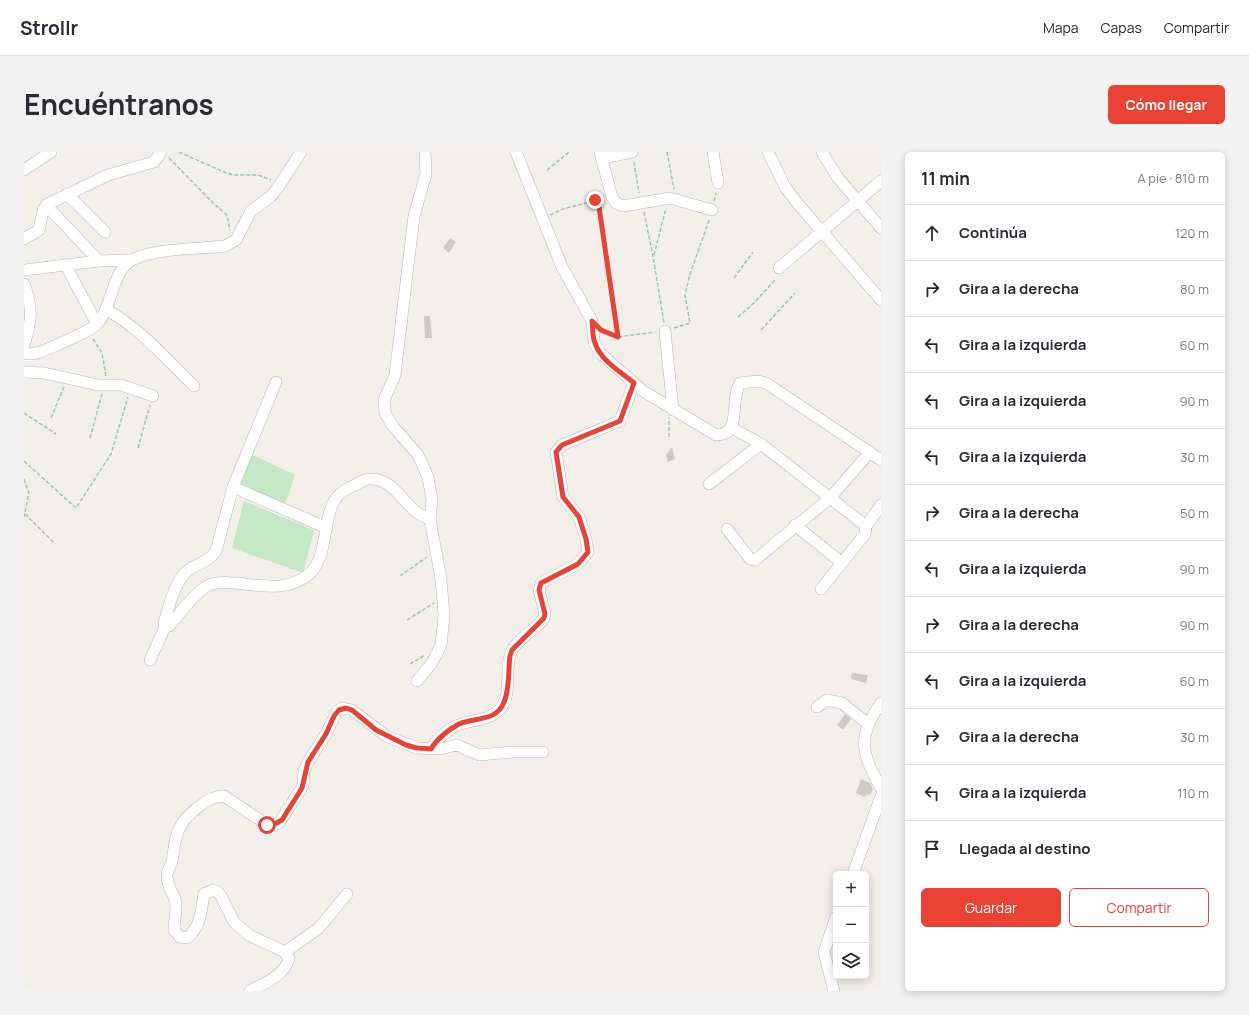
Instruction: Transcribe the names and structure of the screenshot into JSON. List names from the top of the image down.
{
  "page": {
    "header": "Strollr",
    "nav": ["Mapa", "Capas", "Compartir"],
    "title": "Encuéntranos",
    "buttons": [
      "Cómo llegar",
      ["Guardar", "Compartir"]
    ],
    "heading": ["11 min", "A pie · 810 m"],
    "list": [
      ["Continúa", "120 m"],
      ["Gira a la derecha", "80 m"],
      ["Gira a la izquierda", "60 m"],
      ["Gira a la izquierda", "90 m"],
      ["Gira a la izquierda", "30 m"],
      ["Gira a la derecha", "50 m"],
      ["Gira a la izquierda", "90 m"],
      ["Gira a la derecha", "90 m"],
      ["Gira a la izquierda", "60 m"],
      ["Gira a la derecha", "30 m"],
      ["Gira a la izquierda", "110 m"],
      "Llegada al destino"
    ],
    "map_buttons": ["+", "−"]
  }
}
